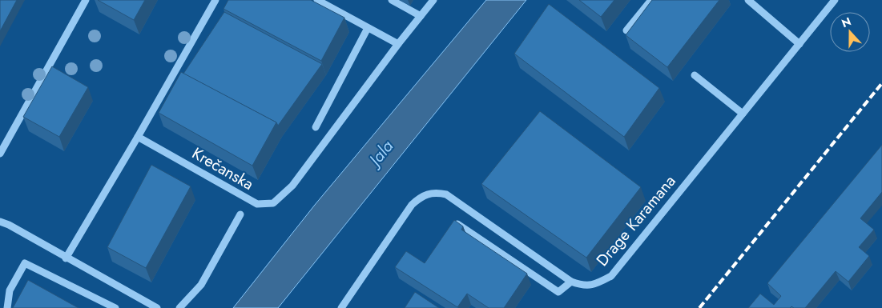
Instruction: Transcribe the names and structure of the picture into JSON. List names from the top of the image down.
{
  "streets": {
    "street": ["Krečanska", "Drage Karamana"]
  },
  "water": ["Jala"],
  "north": "top"
}
